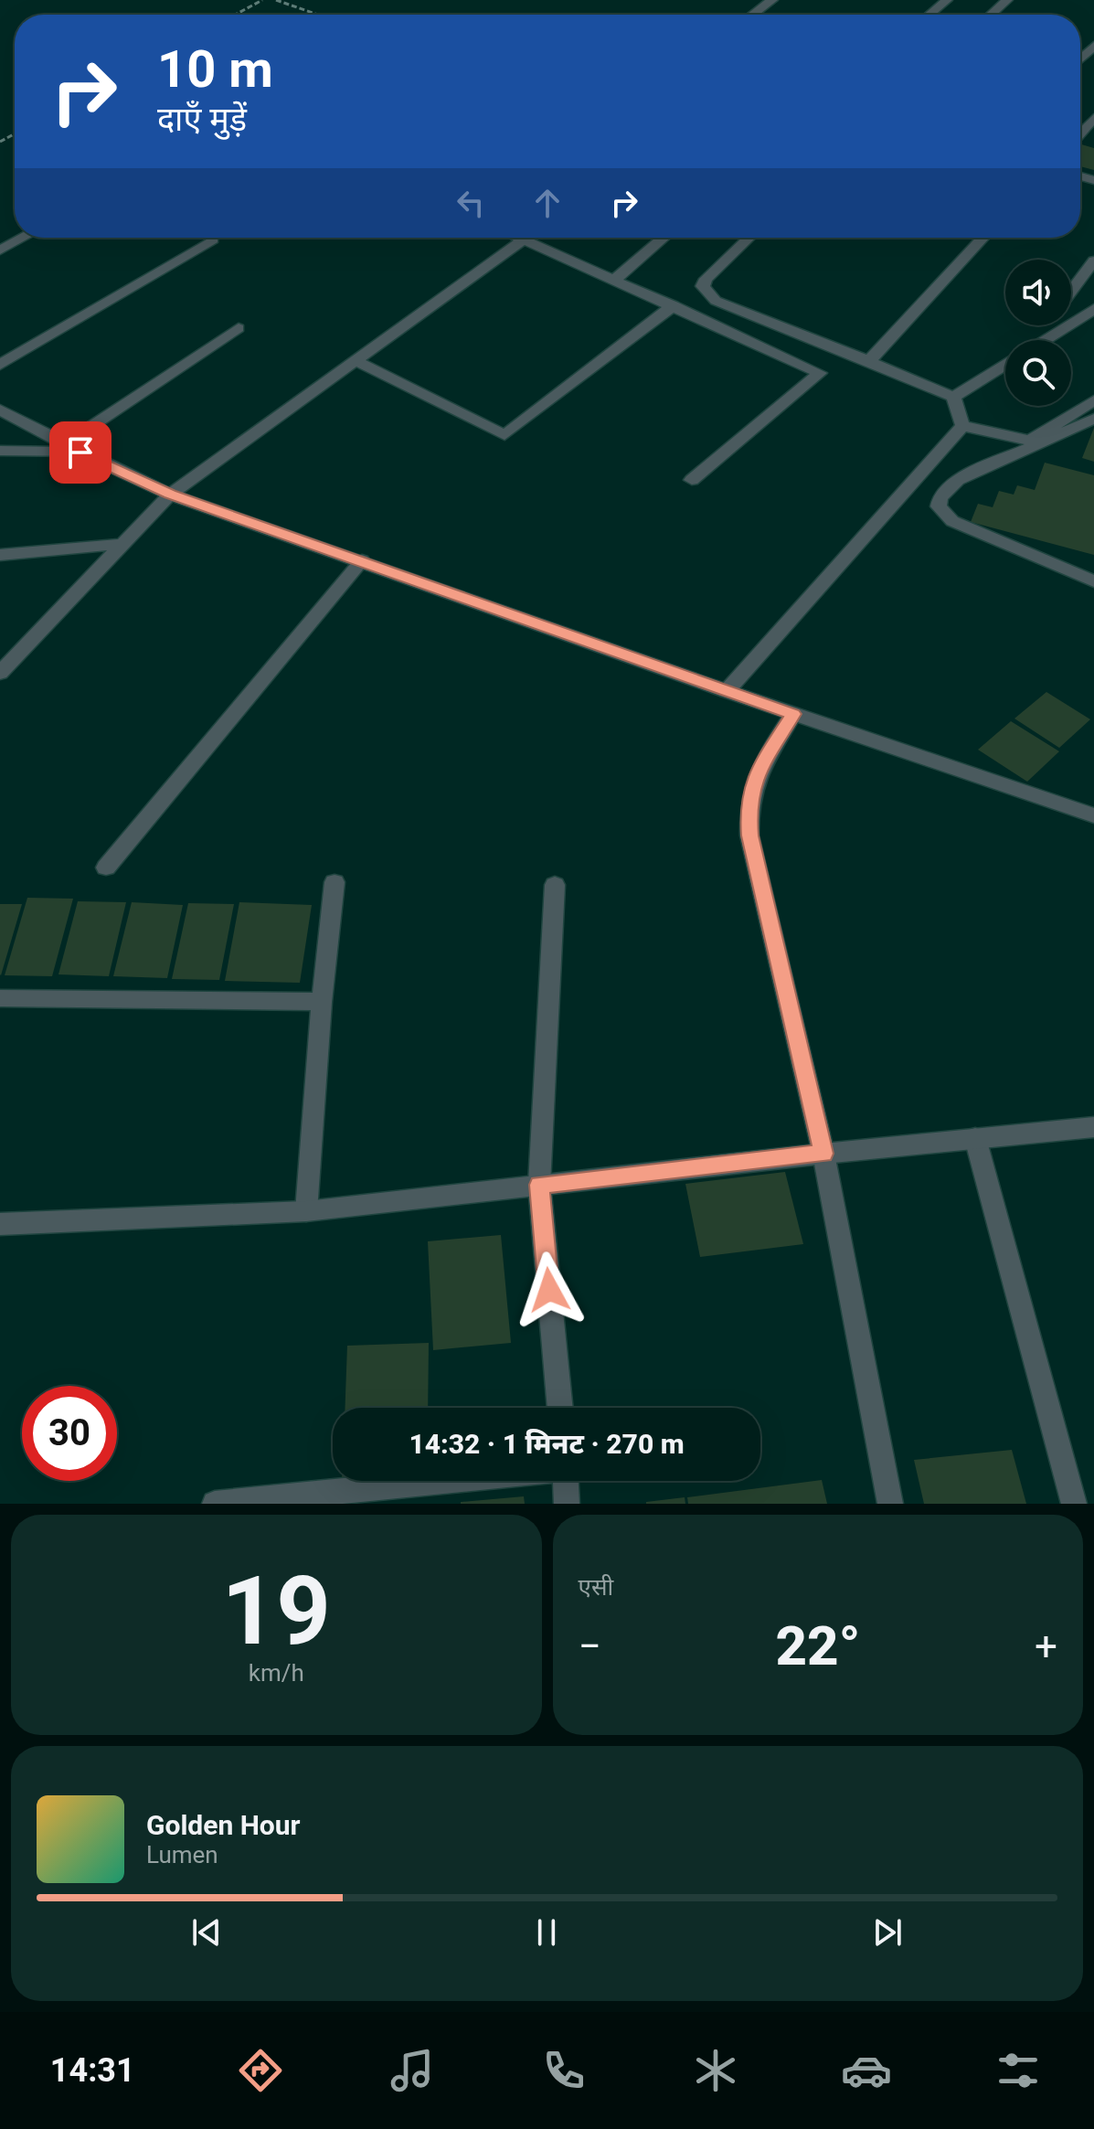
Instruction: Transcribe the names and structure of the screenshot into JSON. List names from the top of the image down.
{
  "page": {
    "turn": ["10 m", "दाएँ मुड़ें"],
    "limit": "30",
    "trip": "14:32 · 1 मिनट · 270 m",
    "tile": [
      ["19", "km/h"],
      "एसी"
    ],
    "heat": ["−", "22°", "+"],
    "song": ["Golden Hour", "Lumen"],
    "tabs": "14:31"
  }
}
